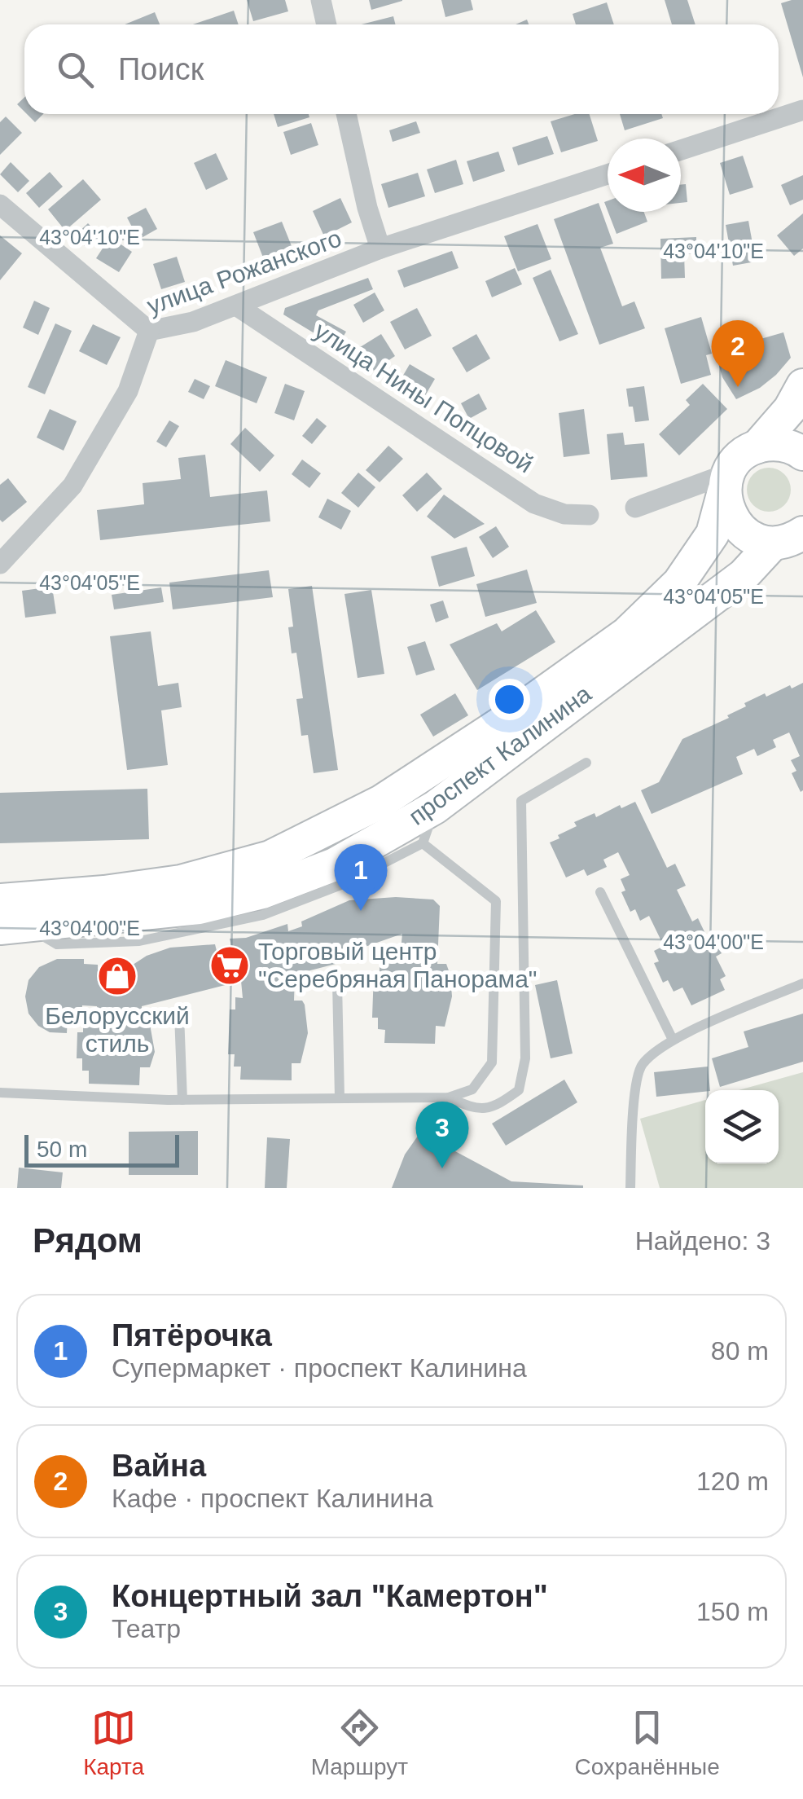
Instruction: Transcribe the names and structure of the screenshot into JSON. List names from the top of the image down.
{
  "streets": {
    "main road": ["проспект Калинина"],
    "street": ["улица Рожанского", "улица Нины Попцовой"]
  },
  "crossings": [
    ["улица Рожанского", "улица Нины Попцовой"]
  ],
  "places": {
    "supermarket": ["Торговый центр \"Серебряная Панорама\""],
    "shop": ["Белорусский стиль"]
  },
  "scale_bar": "50 m",
  "north": "left",
  "page": {
    "search": "Поиск",
    "pins": ["2", "1", "3"],
    "scale": "50 m",
    "heading": ["Рядом", "Найдено: 3"],
    "list": [
      {
        "mark": "1",
        "name": "Пятёрочка",
        "note": "Супермаркет · проспект Калинина",
        "value": "80 m"
      },
      {
        "mark": "2",
        "name": "Вайна",
        "note": "Кафе · проспект Калинина",
        "value": "120 m"
      },
      {
        "mark": "3",
        "name": "Концертный зал \"Камертон\"",
        "note": "Театр",
        "value": "150 m"
      }
    ],
    "nav": ["Карта", "Маршрут", "Сохранённые"]
  },
  "coordinates": ["43°04'10\"E", "43°04'05\"E", "43°04'00\"E"]
}
